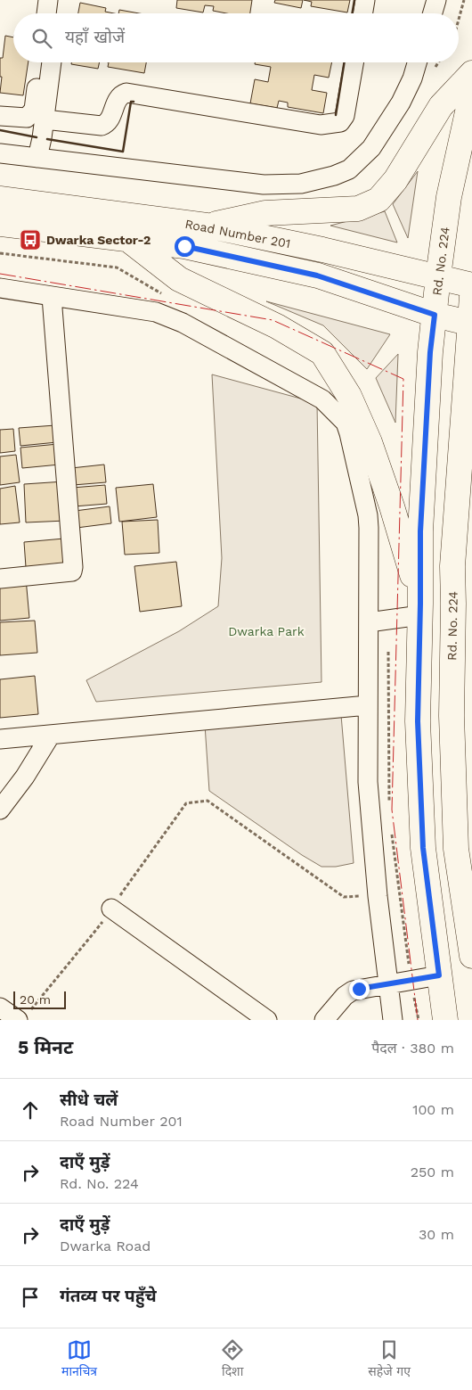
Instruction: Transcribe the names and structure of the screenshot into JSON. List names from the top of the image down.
{
  "streets": {
    "main road": ["Road Number 201", "Rd. No. 224"]
  },
  "crossings": [
    ["Road Number 201", "Rd. No. 224"]
  ],
  "parks": ["Dwarka Park"],
  "places": {
    "bus stop": ["Dwarka Sector-2"]
  },
  "scale_bar": "20 m",
  "page": {
    "search": "यहाँ खोजें",
    "scale": "20 m",
    "heading": ["5 मिनट", "पैदल · 380 m"],
    "list": [
      ["सीधे चलें", "Road Number 201", "100 m"],
      ["दाएँ मुड़ें", "Rd. No. 224", "250 m"],
      ["दाएँ मुड़ें", "Dwarka Road", "30 m"],
      "गंतव्य पर पहुँचे"
    ],
    "nav": ["मानचित्र", "दिशा", "सहेजे गए"]
  }
}
